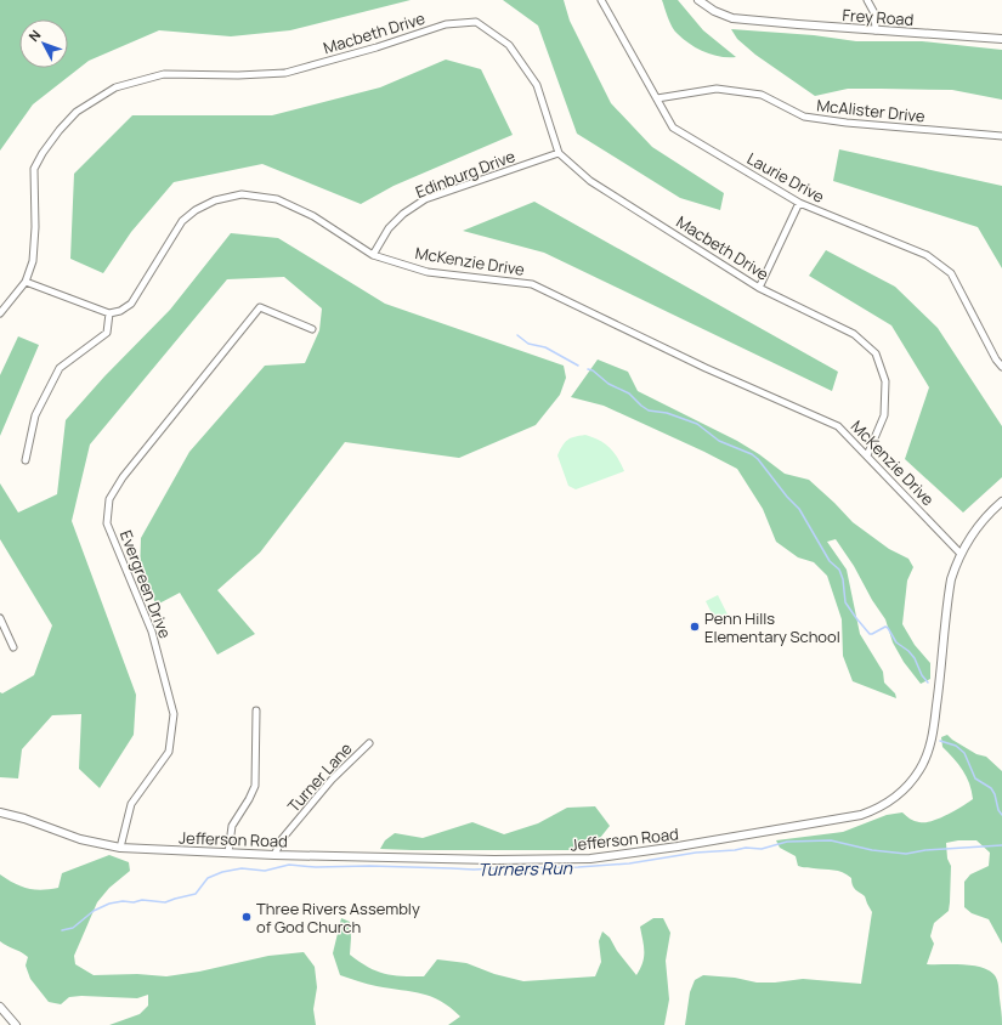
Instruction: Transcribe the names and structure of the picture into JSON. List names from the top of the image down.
{
  "streets": {
    "street": [
      "Frey Road",
      "Macbeth Drive",
      "McAlister Drive",
      "Edinburg Drive",
      "Laurie Drive",
      "McKenzie Drive",
      "Evergreen Drive",
      "Turner Lane",
      "Jefferson Road"
    ]
  },
  "crossings": [
    ["Macbeth Drive", "Edinburg Drive"],
    ["Macbeth Drive", "McKenzie Drive"],
    ["McAlister Drive", "Laurie Drive"],
    ["Edinburg Drive", "McKenzie Drive"],
    ["McKenzie Drive", "Jefferson Road"],
    ["Evergreen Drive", "Jefferson Road"],
    ["Turner Lane", "Jefferson Road"]
  ],
  "water": ["Turners Run"],
  "places": ["Penn Hills Elementary School", "Three Rivers Assembly of God Church"],
  "north": "top left"
}
